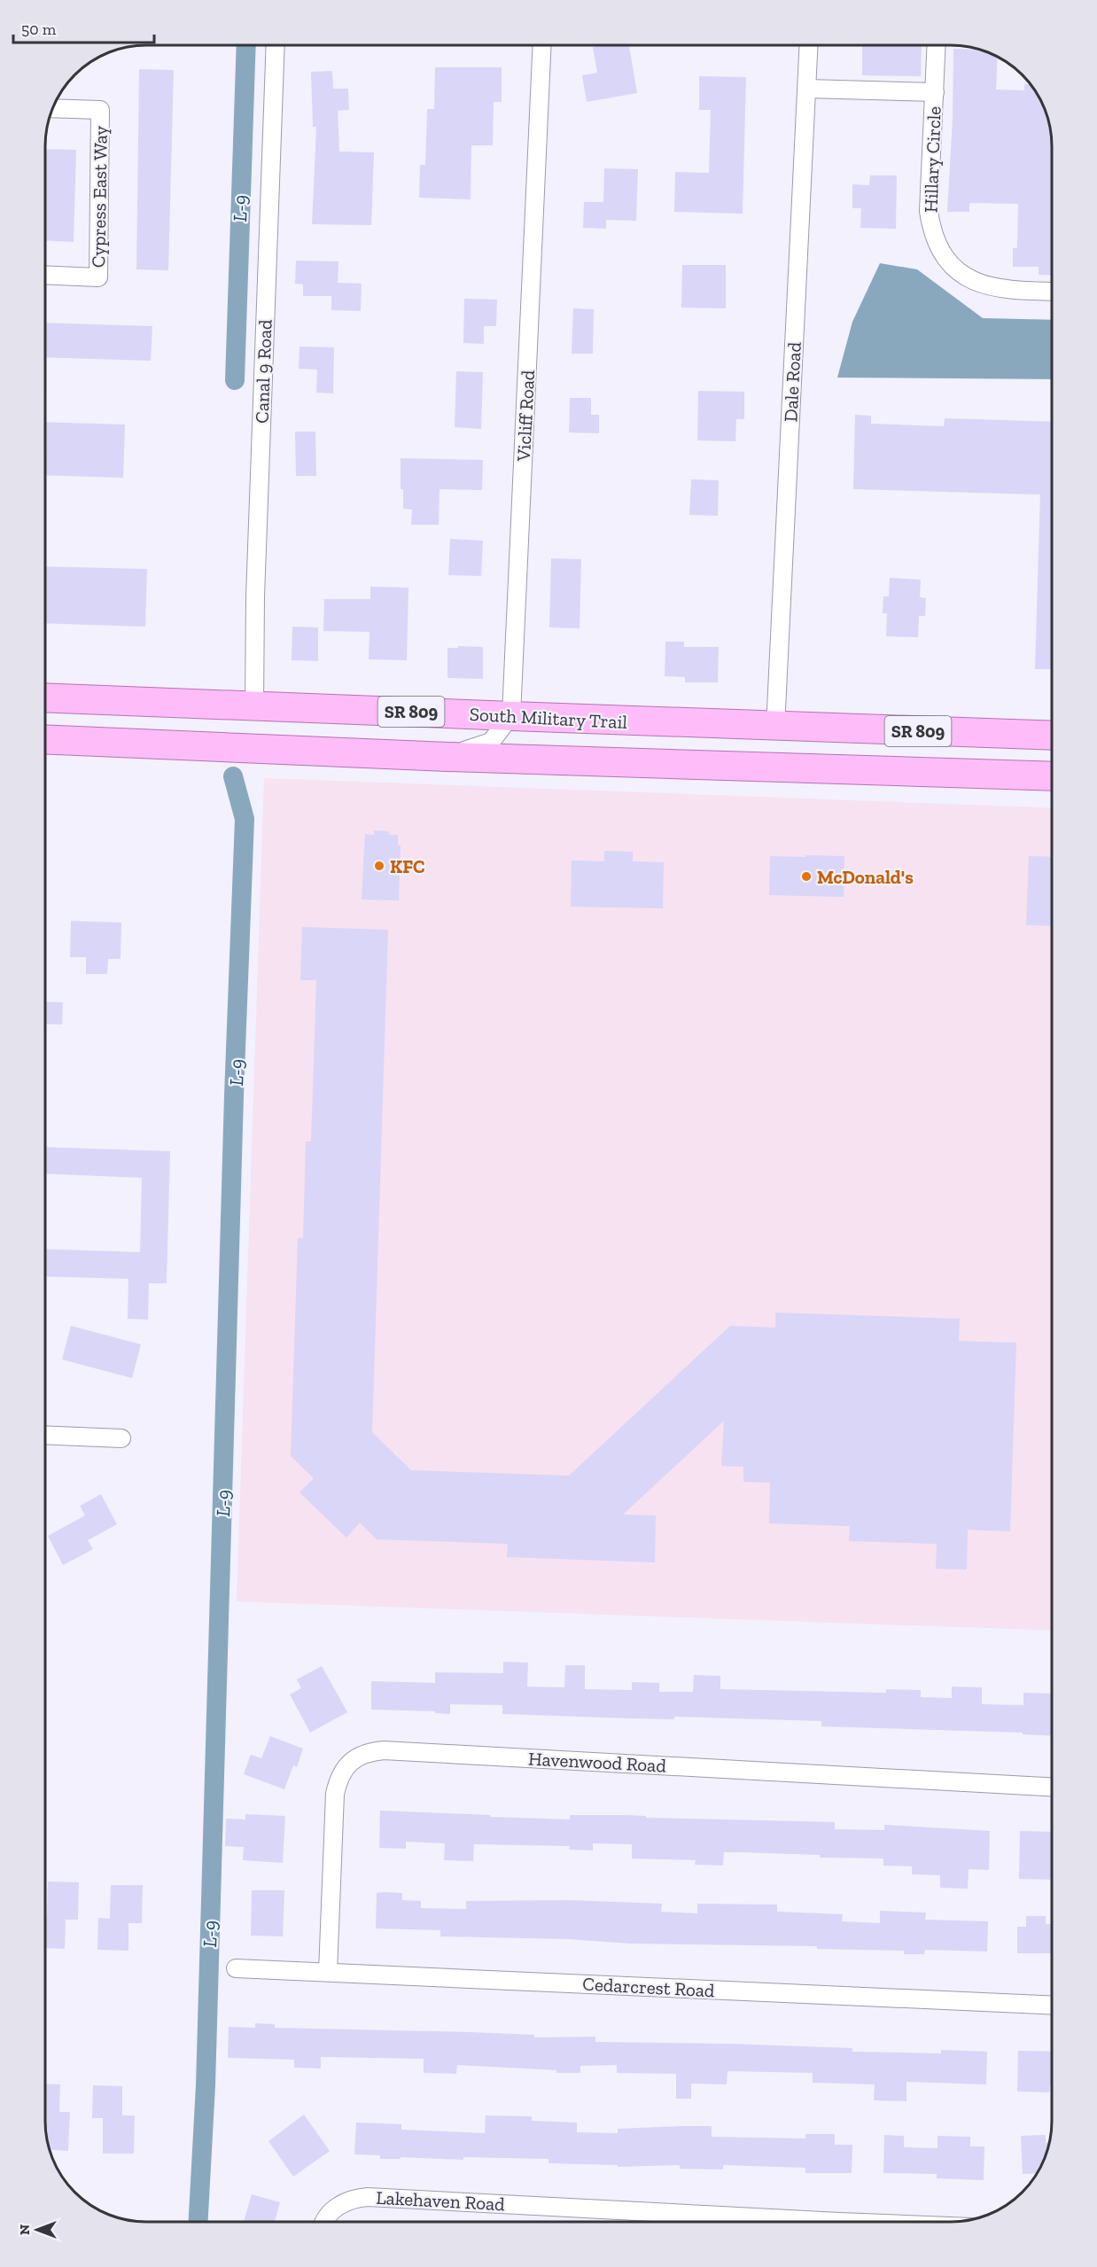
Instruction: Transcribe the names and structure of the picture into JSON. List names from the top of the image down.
{
  "streets": {
    "main road": ["SR 809", "South Military Trail"],
    "street": [
      "Hillary Circle",
      "Cypress East Way",
      "Canal 9 Road",
      "Dale Road",
      "Vicliff Road",
      "Havenwood Road",
      "Cedarcrest Road",
      "Lakehaven Road"
    ]
  },
  "crossings": [
    ["Hillary Circle", "Dale Road"],
    ["Canal 9 Road", "South Military Trail"],
    ["Dale Road", "South Military Trail"],
    ["Vicliff Road", "South Military Trail"],
    ["Havenwood Road", "Cedarcrest Road"]
  ],
  "water": ["L-9"],
  "places": ["KFC", "McDonald's"],
  "scale_bar": "50 m",
  "north": "left"
}
